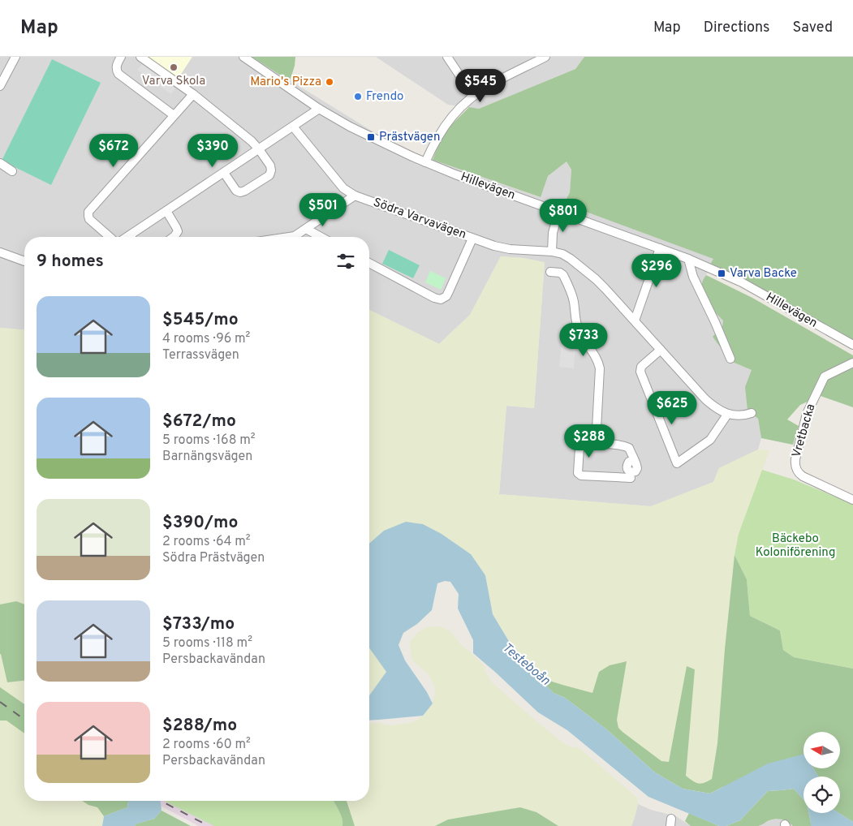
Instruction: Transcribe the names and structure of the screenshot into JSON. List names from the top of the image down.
{
  "streets": {
    "street": ["Hillevägen", "Södra Varvavägen", "Vretbacka"]
  },
  "water": ["Testeboån"],
  "parks": ["Bäckebo Koloniförening"],
  "places": {
    "other": ["Varva Skola", "Mario's Pizza", "Frendo"],
    "transit": ["Prästvägen", "Varva Backe"]
  },
  "north": "left",
  "page": {
    "header": "Map",
    "nav": ["Map", "Directions", "Saved"],
    "price": [
      "$545",
      "$672",
      "$390",
      "$501",
      "$801",
      "$296",
      "$733",
      "$625",
      "$288"
    ],
    "heading": "9 homes",
    "list": [
      {
        "name": "$545/mo",
        "note": "4 rooms · 96 m² · Terrassvägen"
      },
      {
        "name": "$672/mo",
        "note": "5 rooms · 168 m² · Barnängsvägen"
      },
      {
        "name": "$390/mo",
        "note": "2 rooms · 64 m² · Södra Prästvägen"
      },
      {
        "name": "$733/mo",
        "note": "5 rooms · 118 m² · Persbackavändan"
      },
      {
        "name": "$288/mo",
        "note": "2 rooms · 60 m² · Persbackavändan"
      }
    ]
  }
}
